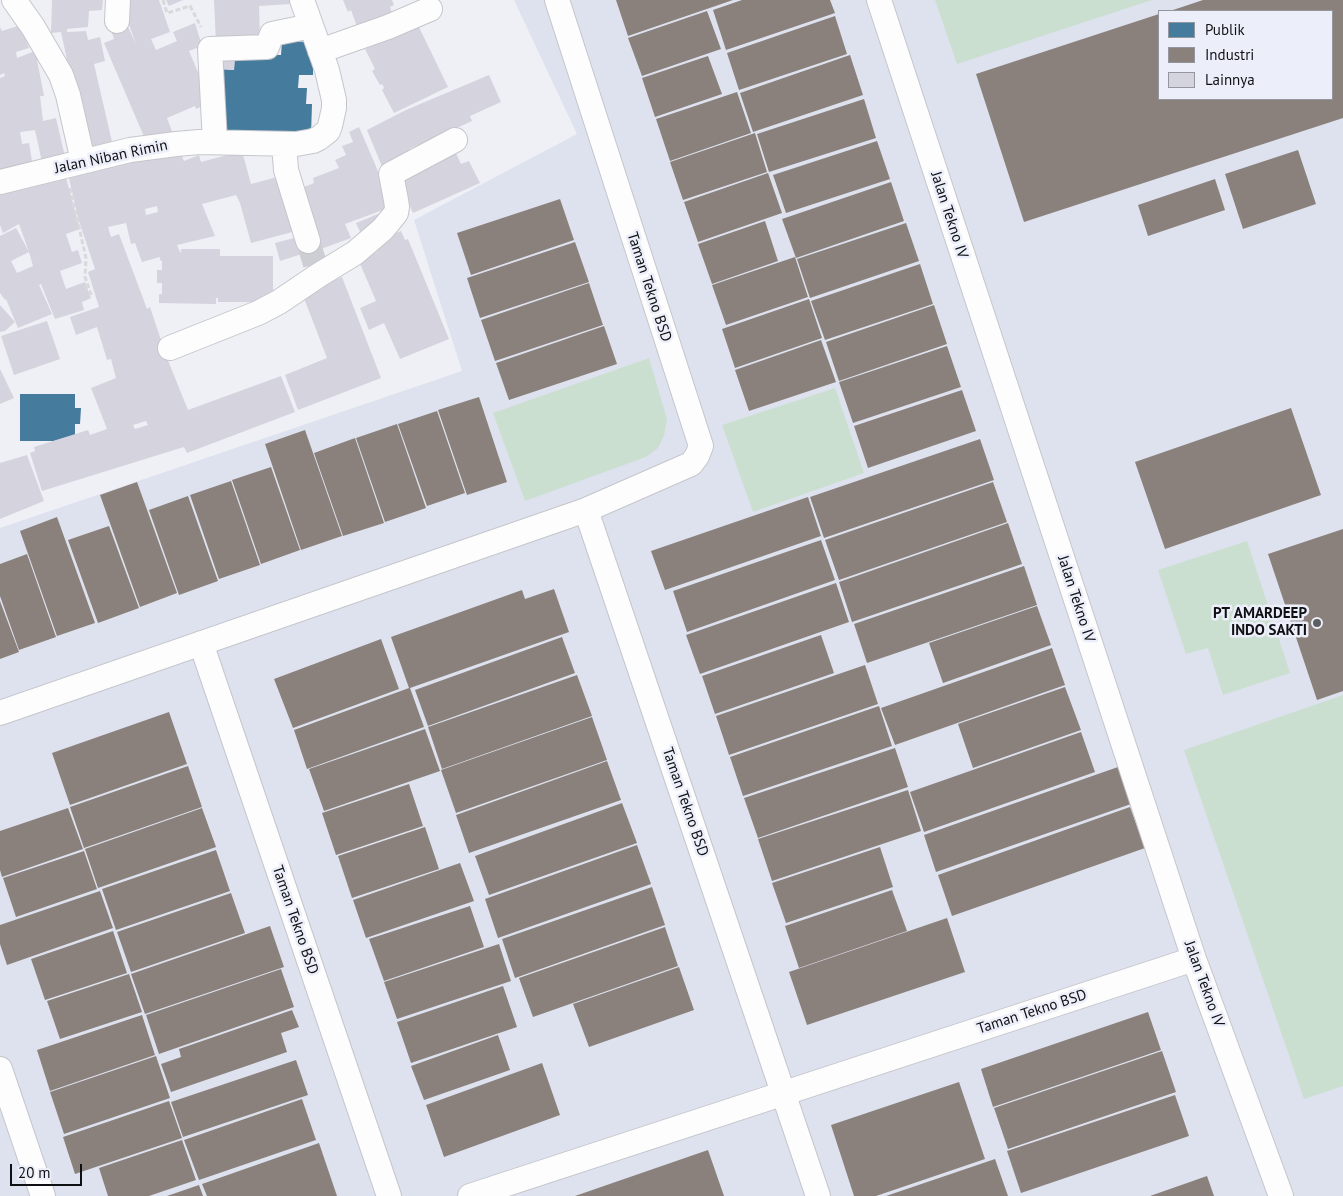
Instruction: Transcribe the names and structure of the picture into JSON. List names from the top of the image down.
{
  "streets": {
    "street": ["Jalan Niban Rimin", "Jalan Tekno IV", "Taman Tekno BSD"]
  },
  "crossings": [
    ["Jalan Tekno IV", "Taman Tekno BSD"]
  ],
  "places": ["PT AMARDEEP INDO SAKTI"],
  "legend": ["Publik", "Industri", "Lainnya"],
  "scale_bar": "20 m"
}
